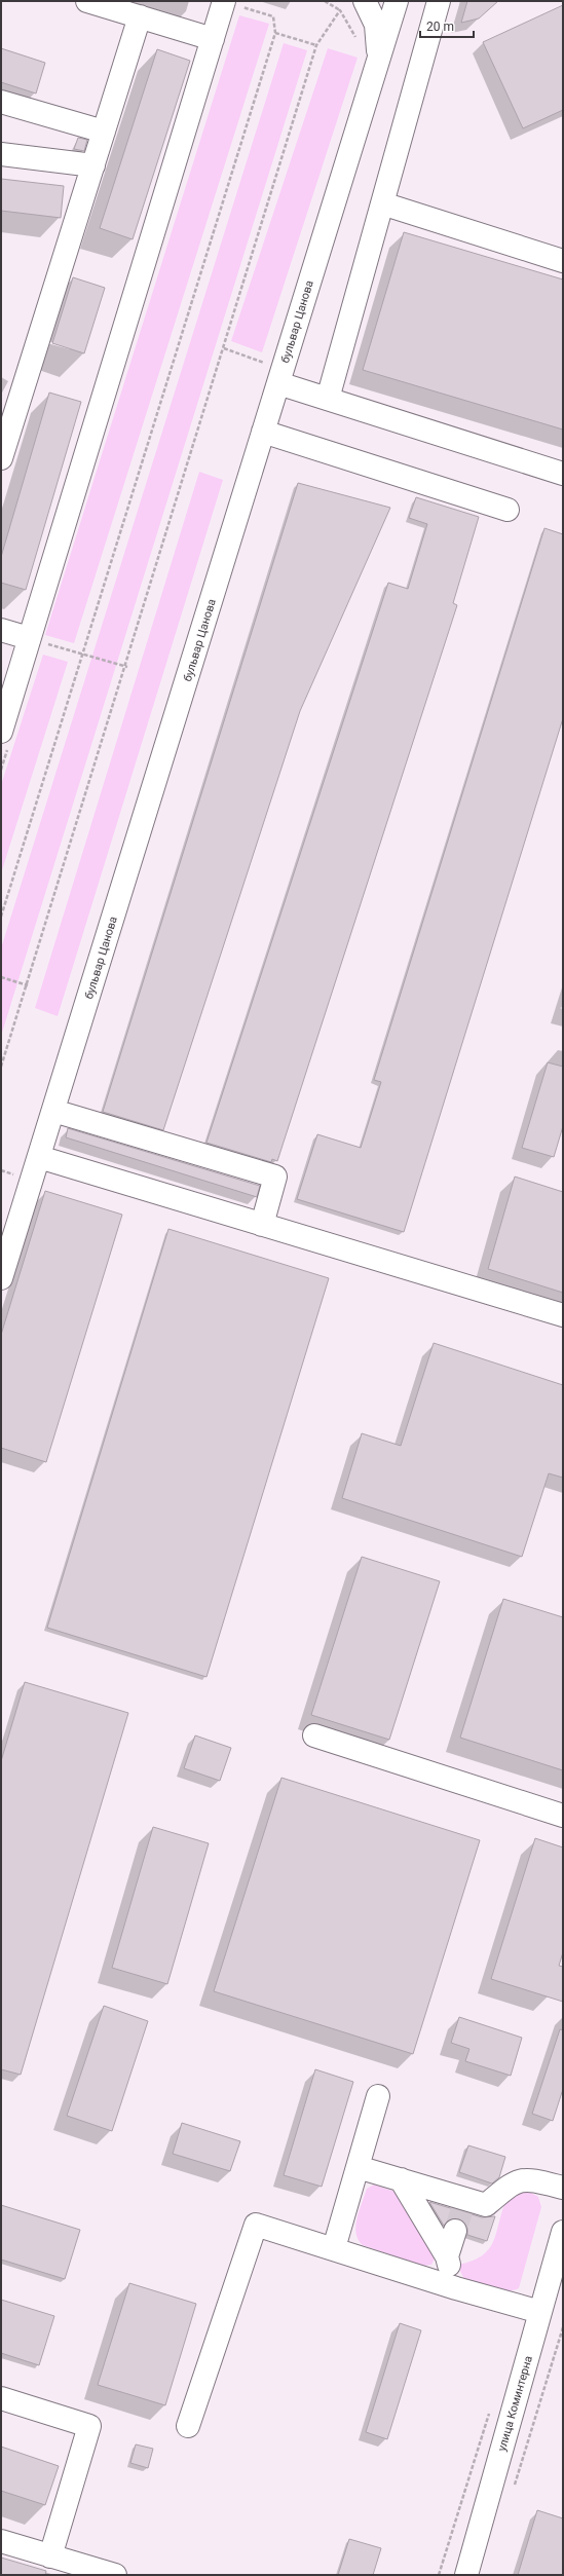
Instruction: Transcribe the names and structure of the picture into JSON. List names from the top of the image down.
{
  "streets": {
    "street": ["бульвар Цанова", "улица Коминтерна"]
  },
  "scale_bar": "20 m"
}
